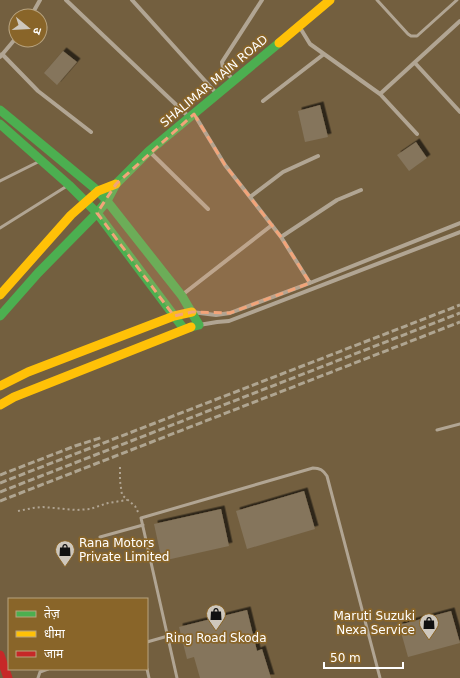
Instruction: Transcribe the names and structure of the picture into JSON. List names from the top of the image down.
{
  "streets": {
    "street": ["SHALIMAR MAIN ROAD"]
  },
  "places": {
    "shop": ["Rana Motors Private Limited", "Ring Road Skoda", "Maruti Suzuki Nexa Service"]
  },
  "legend": ["तेज़", "धीमा", "जाम"],
  "scale_bar": "50 m",
  "north": "right"
}
